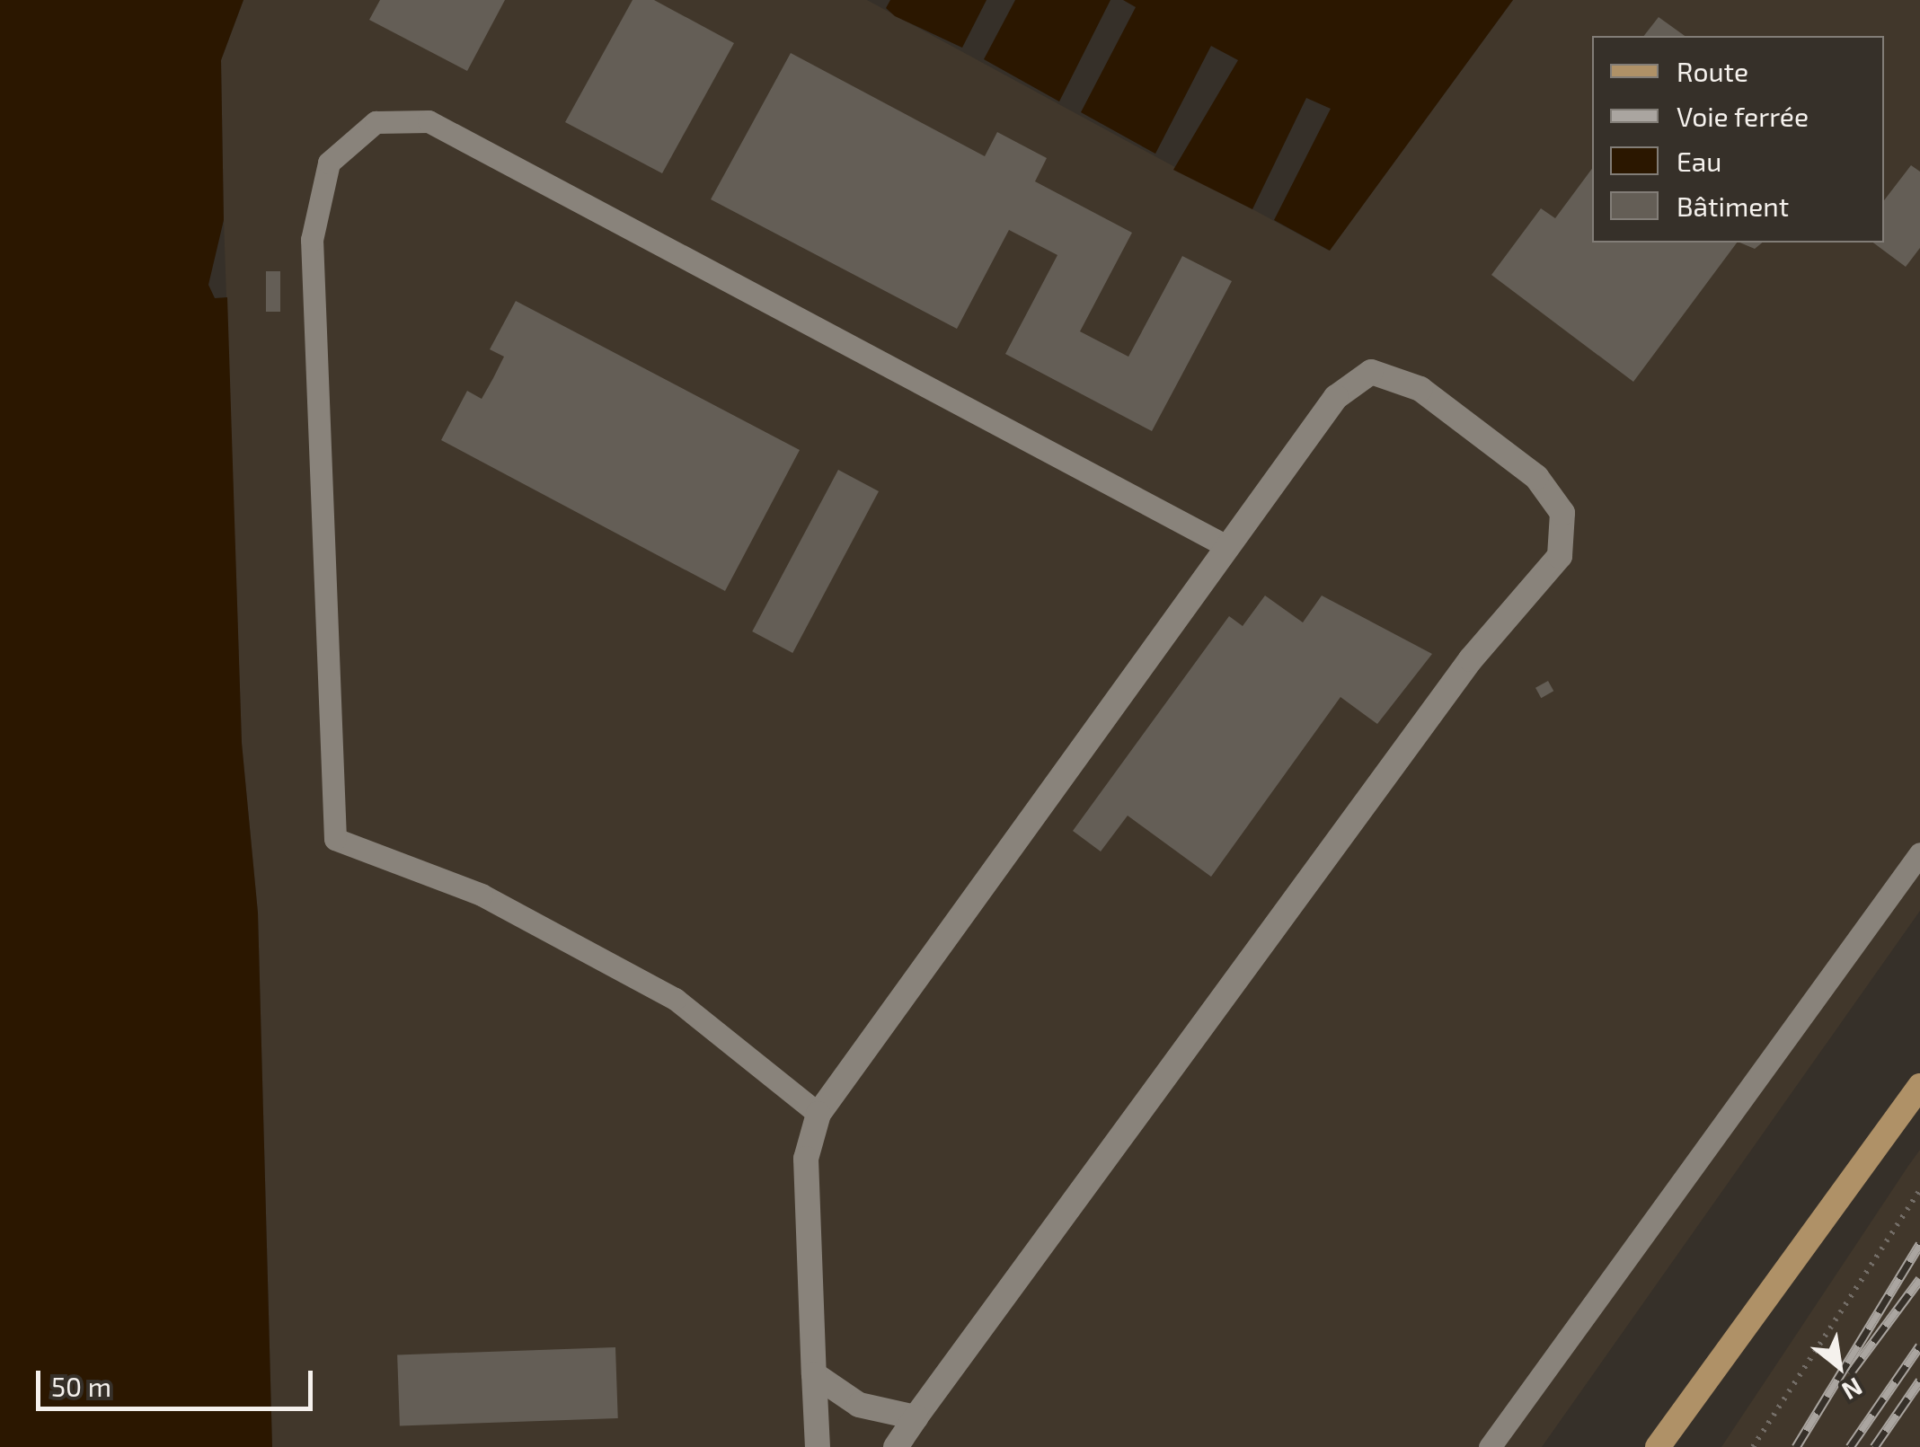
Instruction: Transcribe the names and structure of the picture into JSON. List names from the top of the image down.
{
  "legend": [
    "Route",
    "Voie ferrée",
    "Eau",
    "Bâtiment"
  ],
  "scale_bar": "50 m",
  "north": "bottom right"
}
